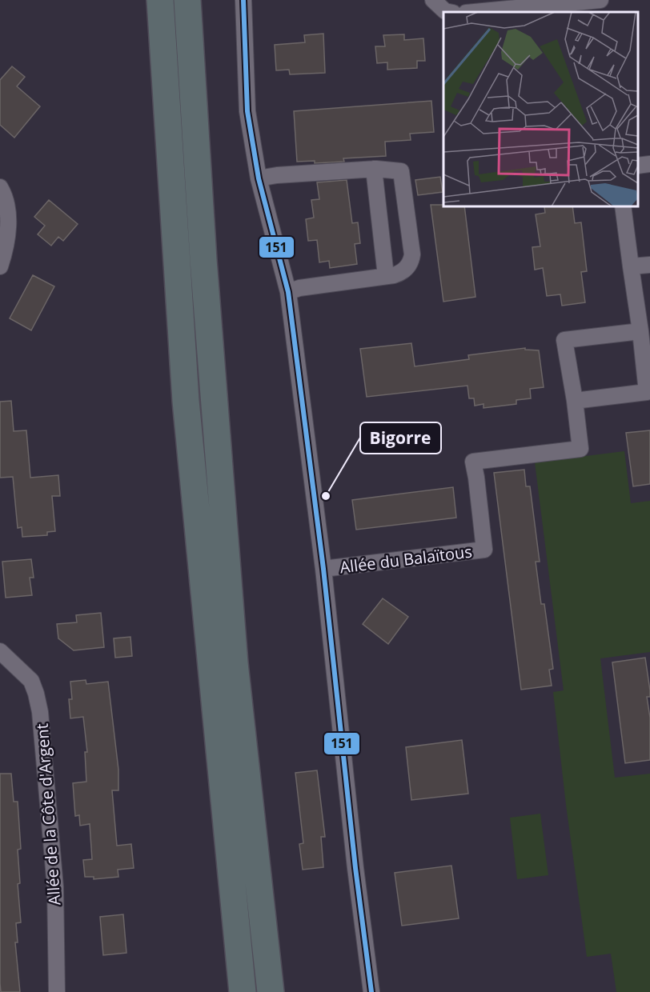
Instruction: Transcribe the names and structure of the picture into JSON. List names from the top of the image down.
{
  "streets": {
    "street": ["Allée du Balaïtous", "Allée de la Côte d'Argent"]
  },
  "places": ["Bigorre"],
  "lines": ["transit line 151"]
}
